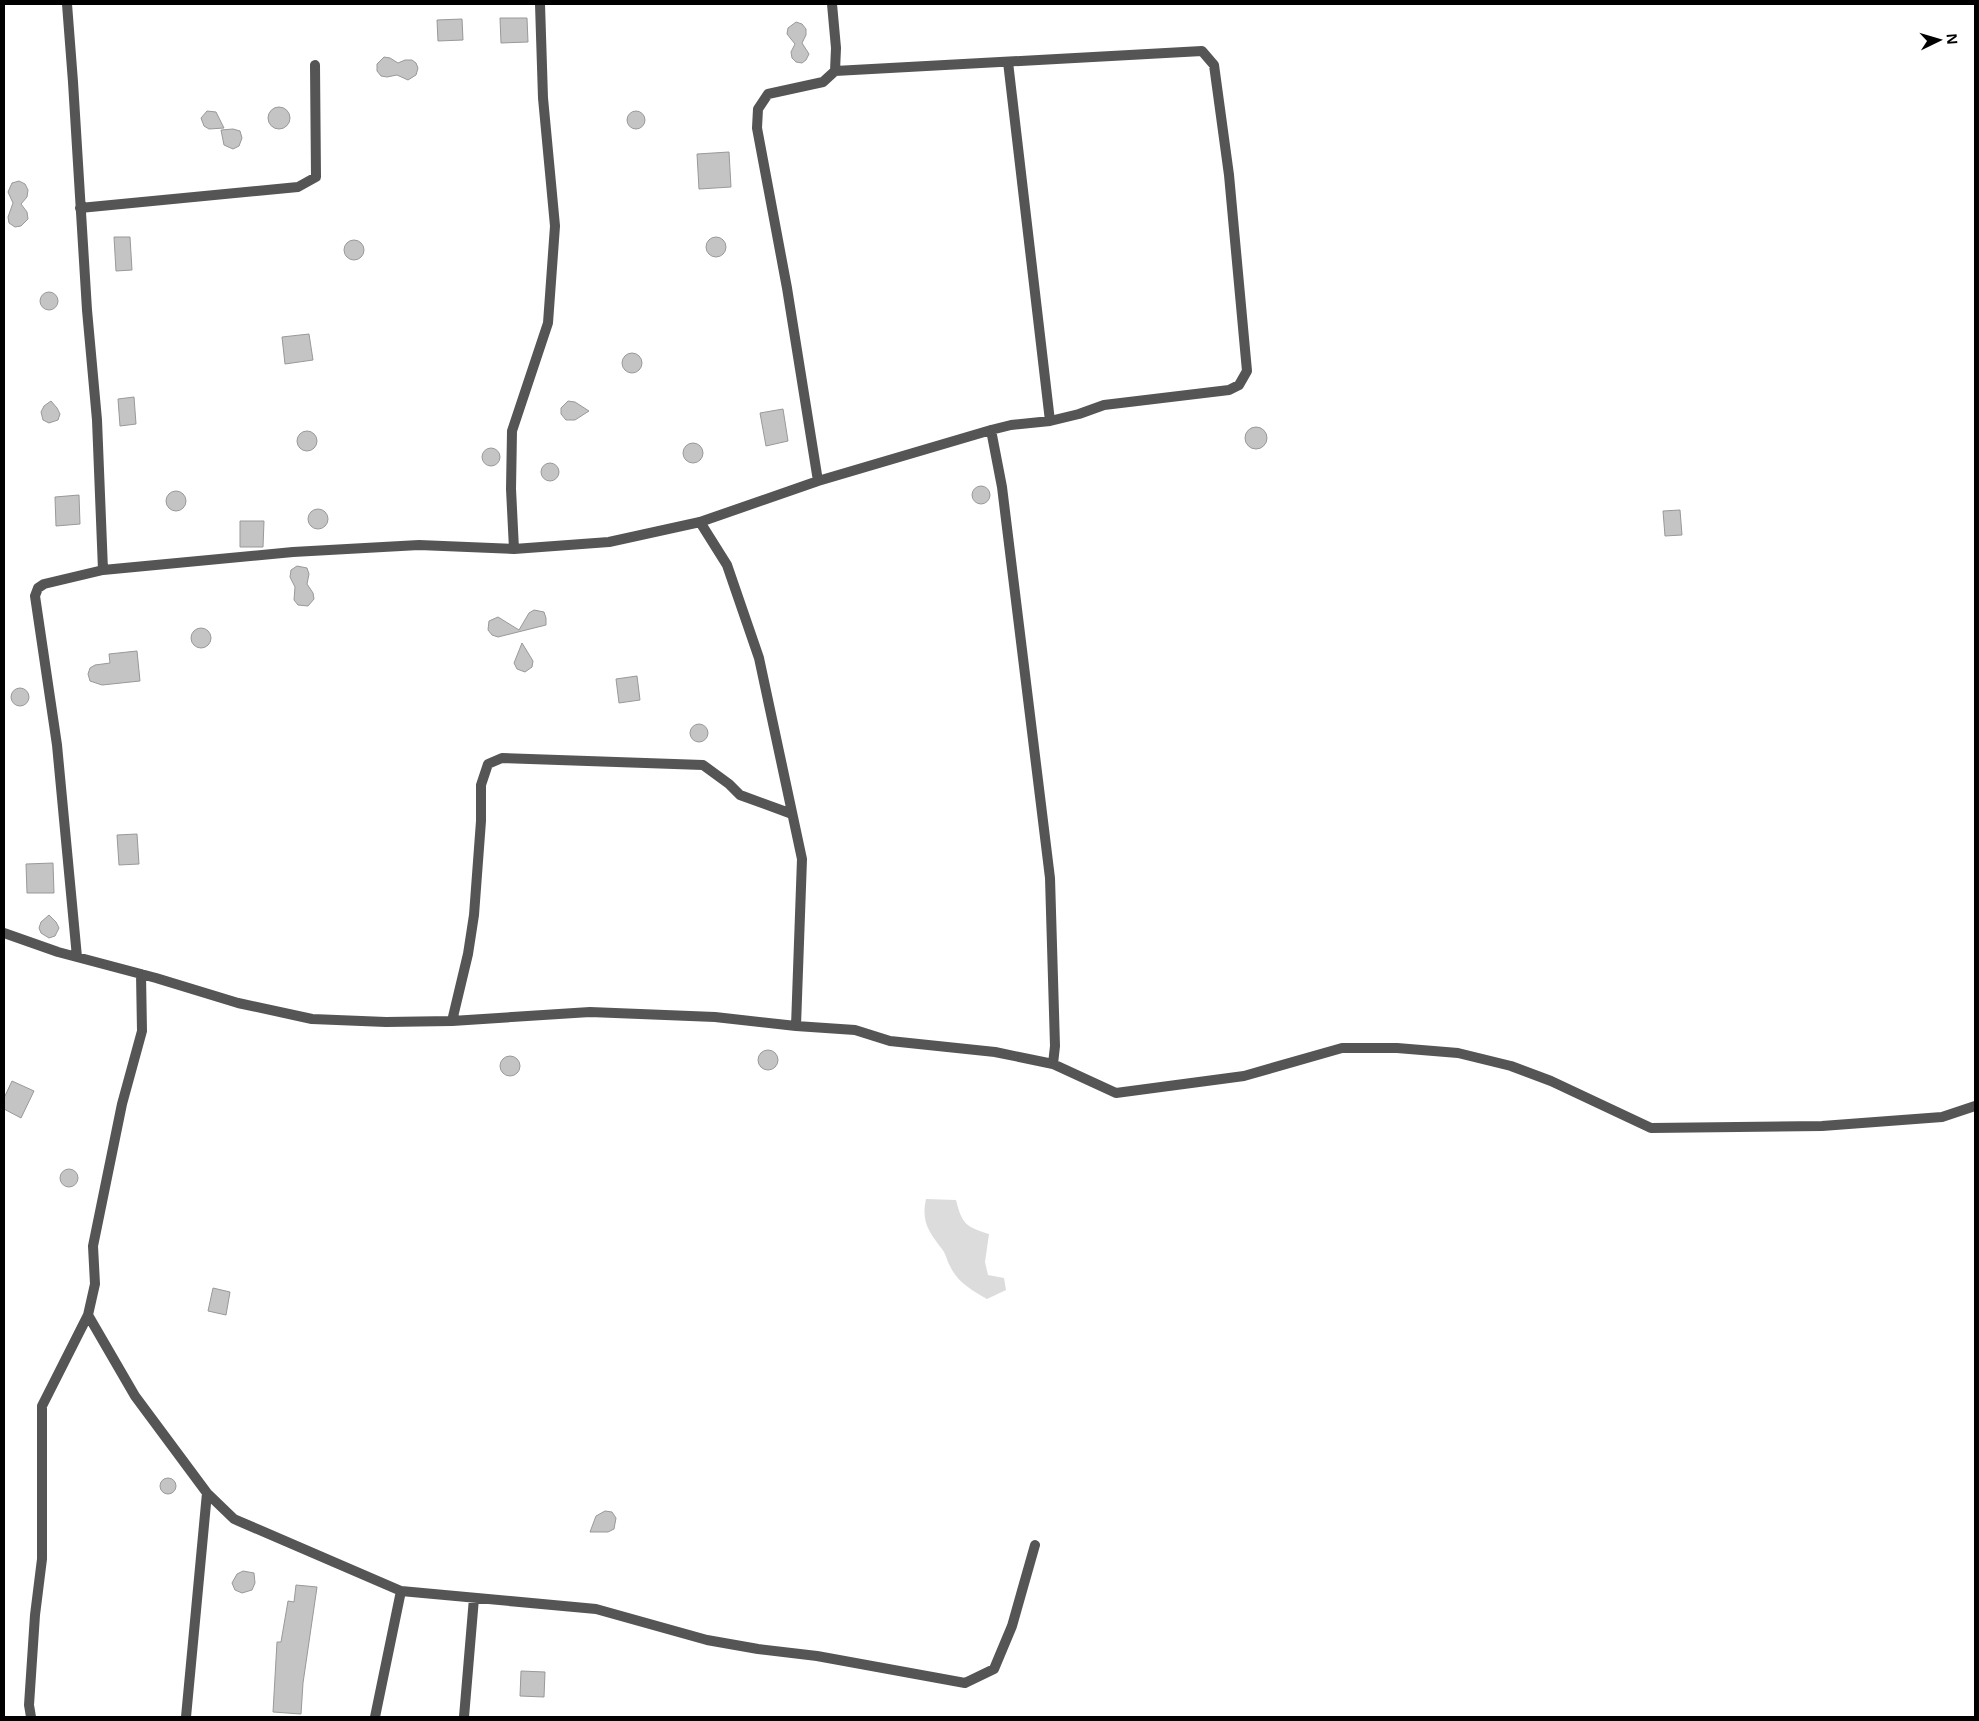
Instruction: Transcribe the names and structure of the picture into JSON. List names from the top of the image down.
{
  "north": "right"
}
